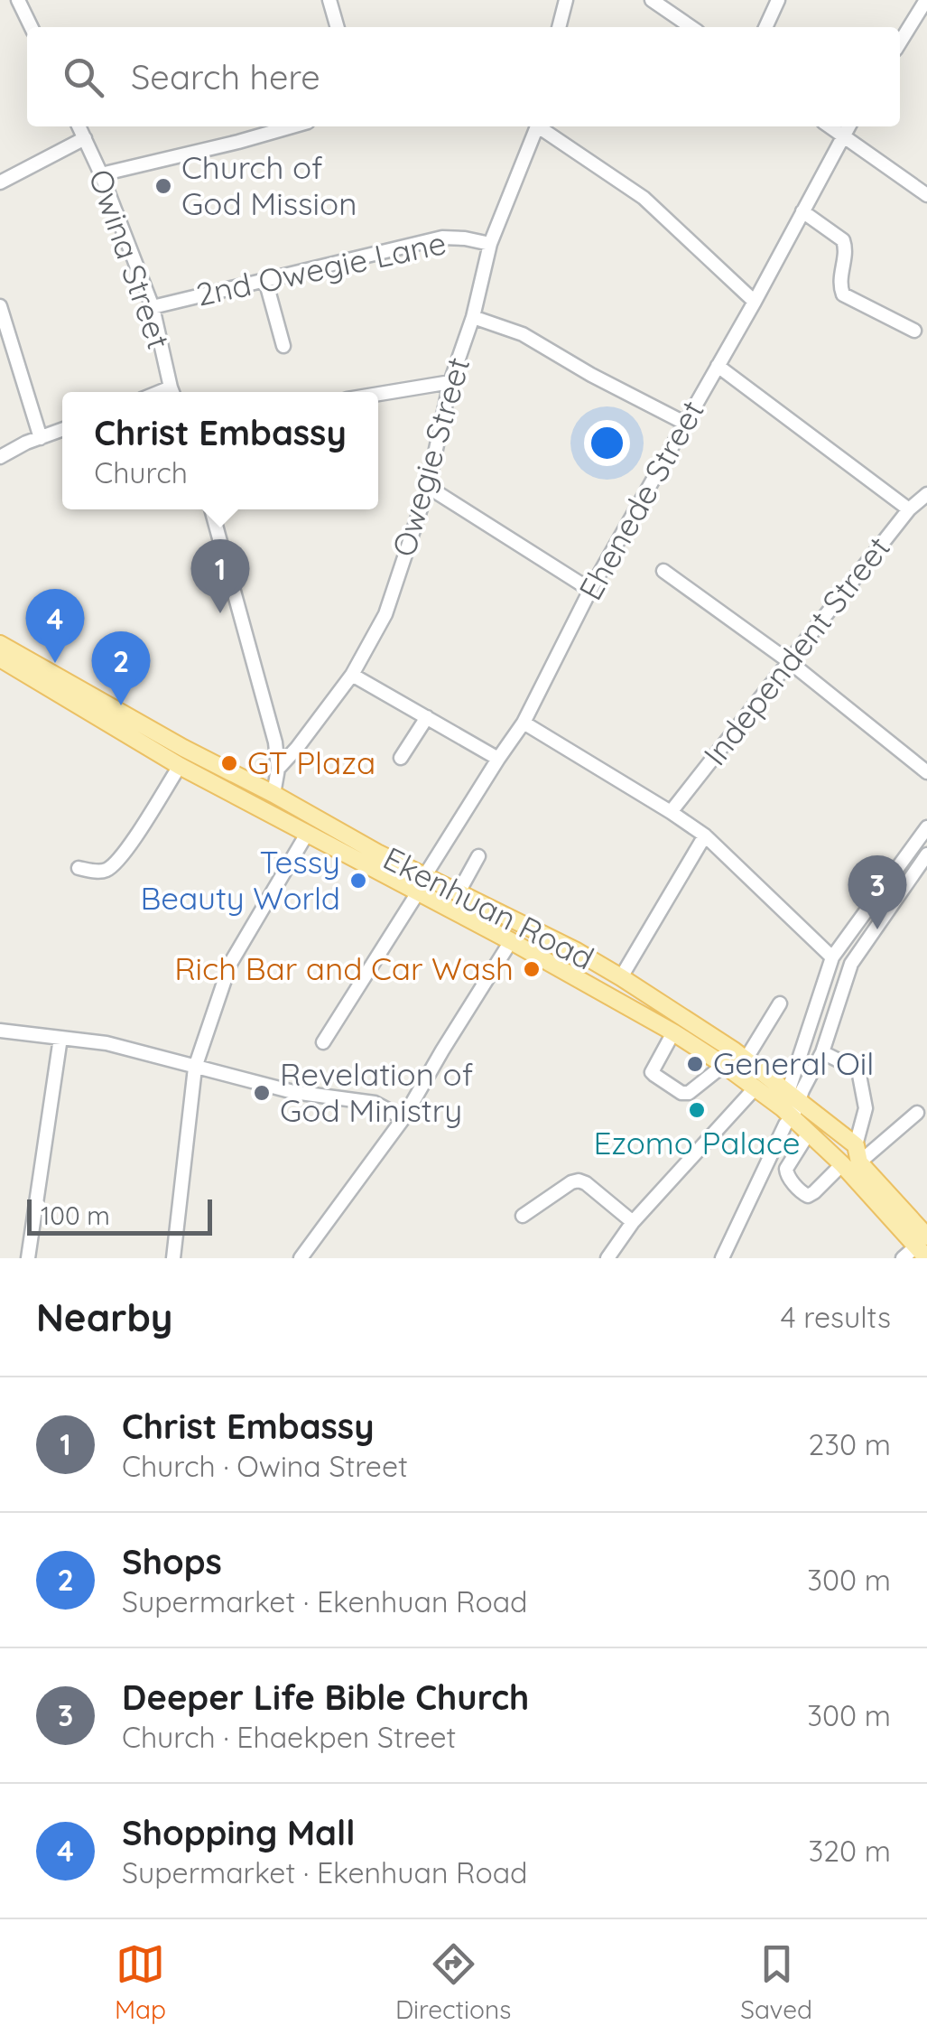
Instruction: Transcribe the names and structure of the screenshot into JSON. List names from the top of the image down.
{
  "streets": {
    "main road": ["Ekenhuan Road"],
    "street": [
      "Owina Street",
      "2nd Owegie Lane",
      "Owegie Street",
      "Ehenede Street",
      "Independent Street"
    ]
  },
  "crossings": [
    ["Owina Street", "2nd Owegie Lane"],
    ["2nd Owegie Lane", "Owegie Street"],
    ["Ehenede Street", "Ekenhuan Road"]
  ],
  "places": [
    "Church of God Mission",
    "GT Plaza",
    "Tessy Beauty World",
    "Rich Bar and Car Wash",
    "General Oil",
    "Revelation of God Ministry",
    "Ezomo Palace"
  ],
  "scale_bar": "100 m",
  "page": {
    "search": "Search here",
    "popup": ["Christ Embassy", "Church"],
    "pins": [
      "1",
      "4",
      "2",
      "3"
    ],
    "scale": "100 m",
    "heading": ["Nearby", "4 results"],
    "list": [
      {
        "mark": "1",
        "name": "Christ Embassy",
        "note": "Church · Owina Street",
        "value": "230 m"
      },
      {
        "mark": "2",
        "name": "Shops",
        "note": "Supermarket · Ekenhuan Road",
        "value": "300 m"
      },
      {
        "mark": "3",
        "name": "Deeper Life Bible Church",
        "note": "Church · Ehaekpen Street",
        "value": "300 m"
      },
      {
        "mark": "4",
        "name": "Shopping Mall",
        "note": "Supermarket · Ekenhuan Road",
        "value": "320 m"
      }
    ],
    "nav": ["Map", "Directions", "Saved"]
  }
}
